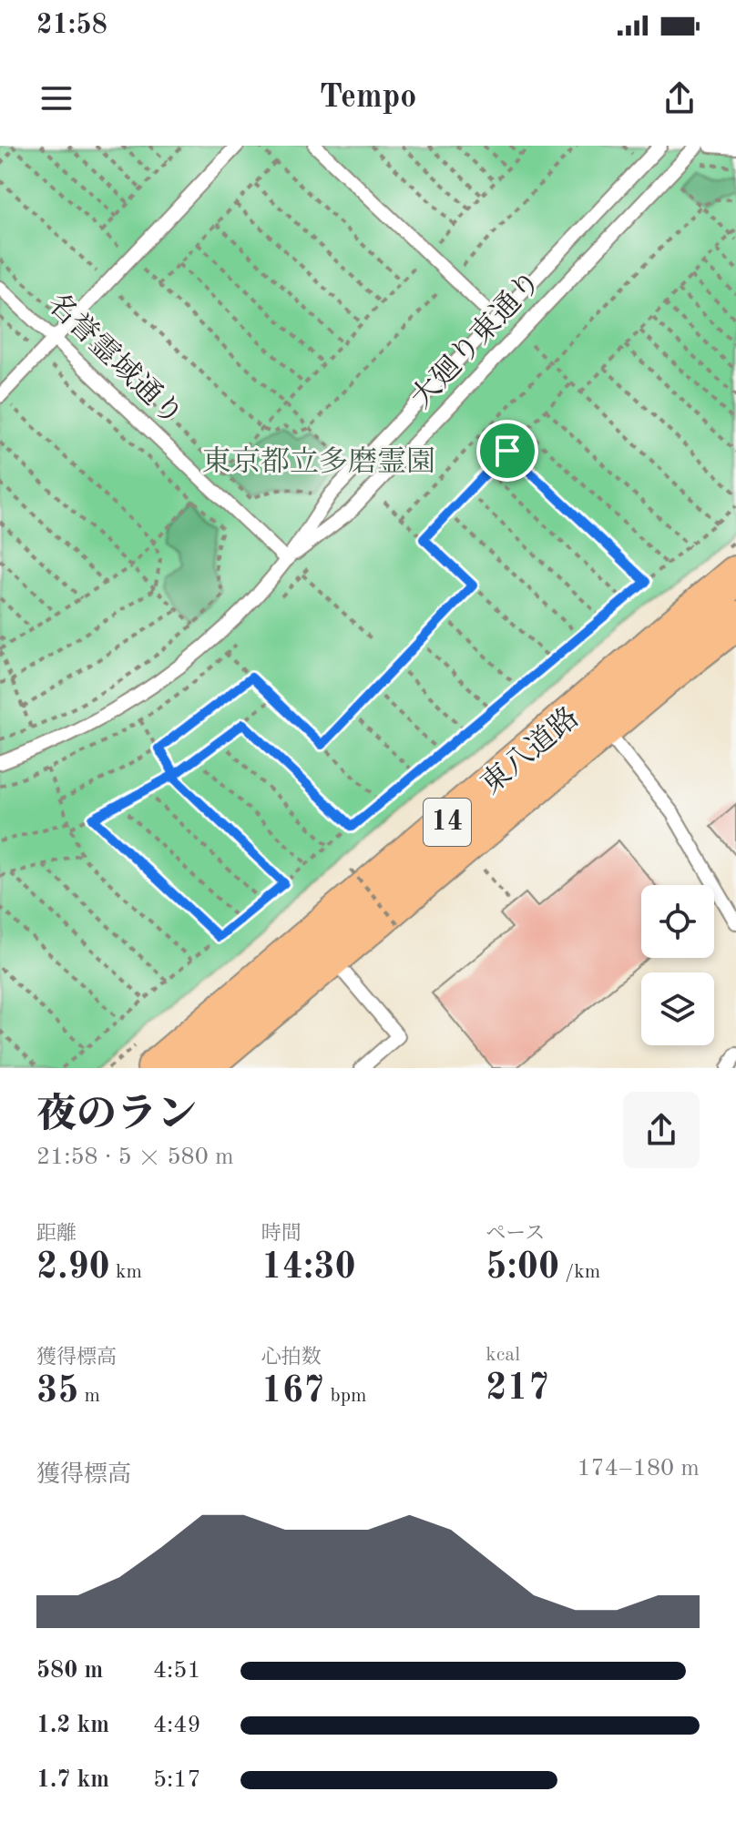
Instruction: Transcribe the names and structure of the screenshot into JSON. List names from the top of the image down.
{
  "streets": {
    "main road": ["東八道路", "14"],
    "lane": ["大廻り東通り", "名誉霊域通り"]
  },
  "crossings": [
    ["大廻り東通り", "名誉霊域通り"]
  ],
  "parks": ["東京都立多磨霊園"],
  "page": {
    "status": "21:58",
    "header": "Tempo",
    "heading": ["夜のラン", "21:58 · 5 × 580 m"],
    "stats": [
      ["距離", "2.90 km"],
      ["時間", "14:30"],
      ["ペース", "5:00 /km"],
      ["獲得標高", "35 m"],
      ["心拍数", "167 bpm"],
      ["kcal", "217"]
    ],
    "chart": ["獲得標高", "174–180 m"],
    "list": [
      {
        "name": "580 m",
        "note": "4:51"
      },
      {
        "name": "1.2 km",
        "note": "4:49"
      },
      {
        "name": "1.7 km",
        "note": "5:17"
      }
    ]
  }
}
